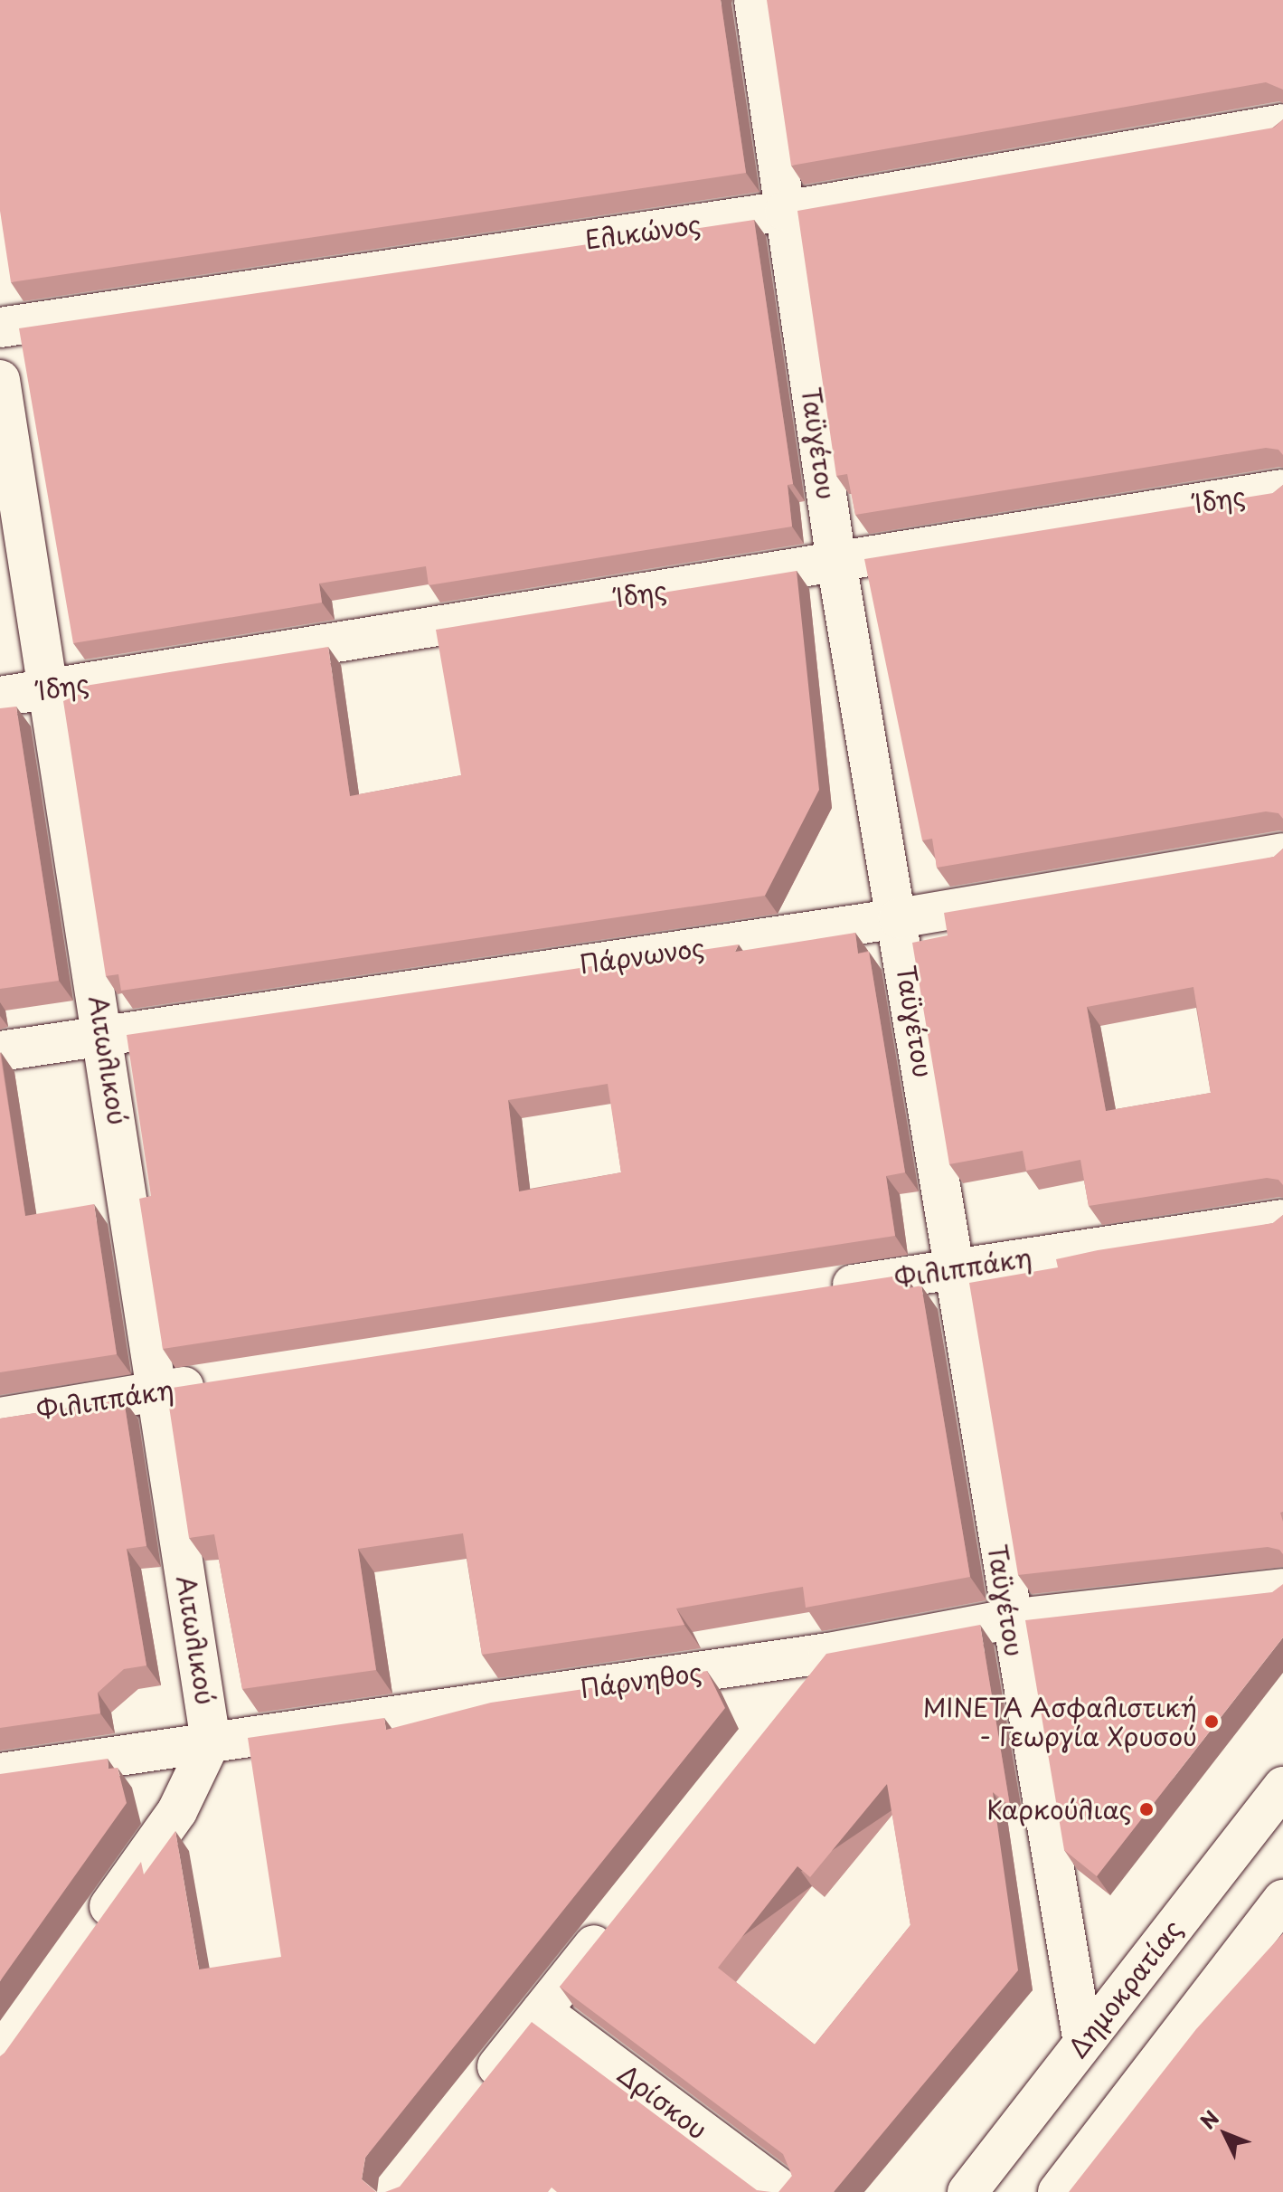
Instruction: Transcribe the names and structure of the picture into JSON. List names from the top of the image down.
{
  "streets": {
    "street": [
      "Ελικώνος",
      "Ταϋγέτου",
      "Ίδης",
      "Πάρνωνος",
      "Αιτωλικού",
      "Φιλιππάκη",
      "Πάρνηθος",
      "Δημοκρατίας",
      "Δρίσκου"
    ]
  },
  "crossings": [
    ["Ελικώνος", "Ταϋγέτου"],
    ["Ταϋγέτου", "Ίδης"],
    ["Ταϋγέτου", "Πάρνωνος"],
    ["Ταϋγέτου", "Φιλιππάκη"],
    ["Ταϋγέτου", "Πάρνηθος"],
    ["Ταϋγέτου", "Δημοκρατίας"],
    ["Ίδης", "Αιτωλικού"],
    ["Πάρνωνος", "Αιτωλικού"],
    ["Αιτωλικού", "Φιλιππάκη"],
    ["Αιτωλικού", "Πάρνηθος"]
  ],
  "places": ["ΜΙΝΕΤΑ Ασφαλιστική - Γεωργία Χρυσού", "Καρκούλιας"],
  "north": "top left"
}
